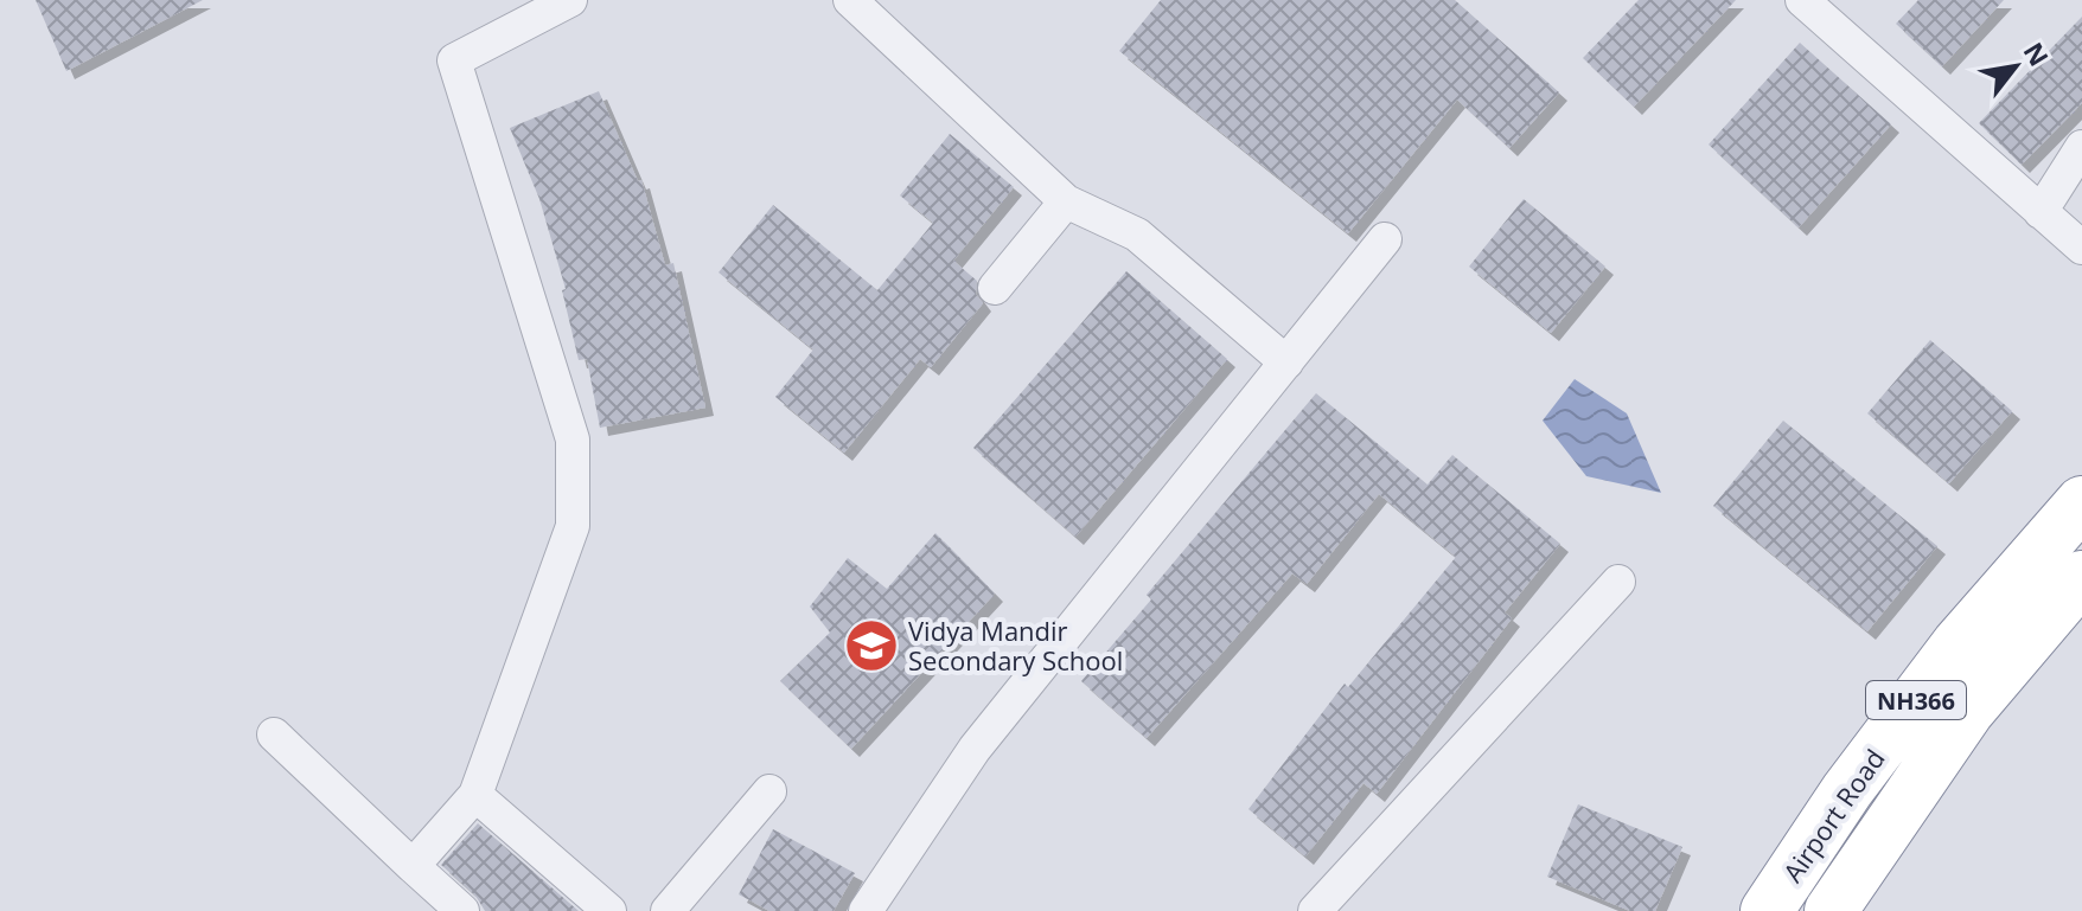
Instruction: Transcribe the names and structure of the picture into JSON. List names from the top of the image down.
{
  "streets": {
    "highway": ["NH366", "Airport Road"]
  },
  "places": {
    "school or university": ["Vidya Mandir Secondary School"]
  },
  "north": "top right"
}
